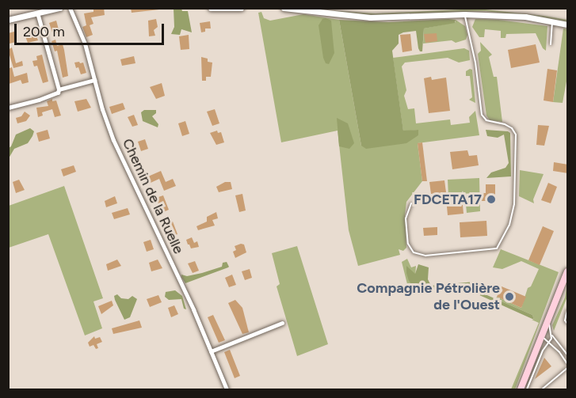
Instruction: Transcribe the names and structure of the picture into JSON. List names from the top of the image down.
{
  "streets": {
    "street": ["Chemin de la Ruelle"]
  },
  "places": ["FDCETA17", "Compagnie Pétrolière de l'Ouest"],
  "scale_bar": "200 m"
}
